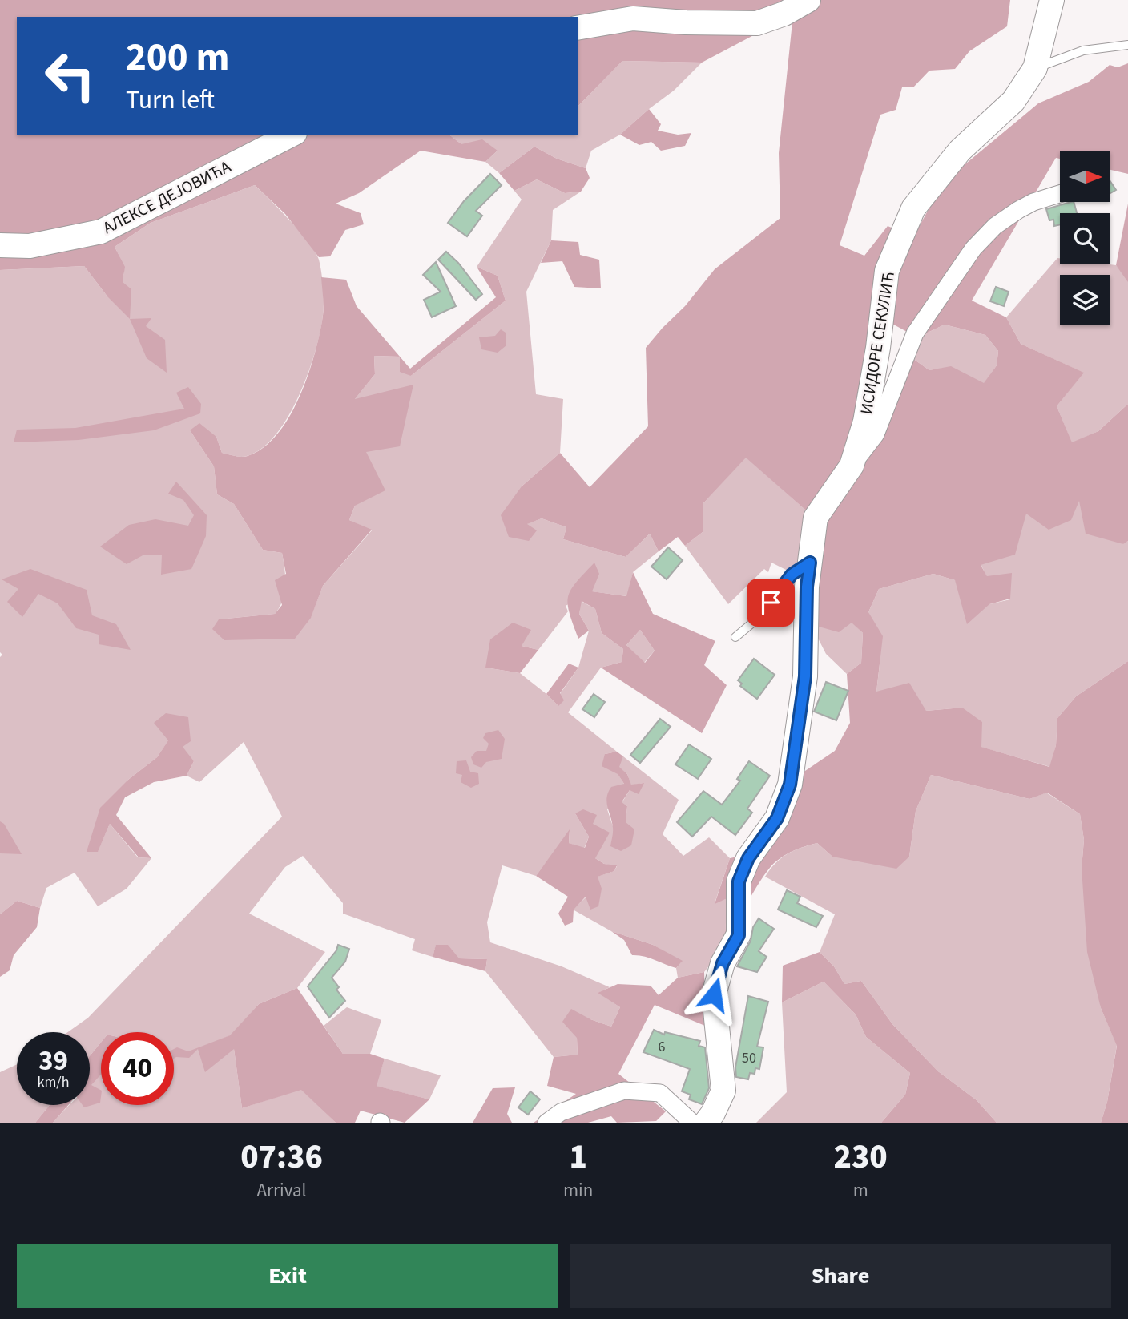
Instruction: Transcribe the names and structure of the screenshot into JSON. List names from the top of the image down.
{
  "streets": {
    "street": ["АЛЕКСЕ ДЕЈОВИЋА", "ИСИДОРЕ СЕКУЛИЋ"]
  },
  "house_numbers": ["6", "50"],
  "north": "right",
  "page": {
    "turn": ["200 m", "Turn left"],
    "speed": "39 km/h",
    "limit": "40",
    "eta": [
      "07:36",
      "Arrival",
      "1",
      "min",
      "230",
      "m"
    ],
    "buttons": ["Exit", "Share"]
  }
}
